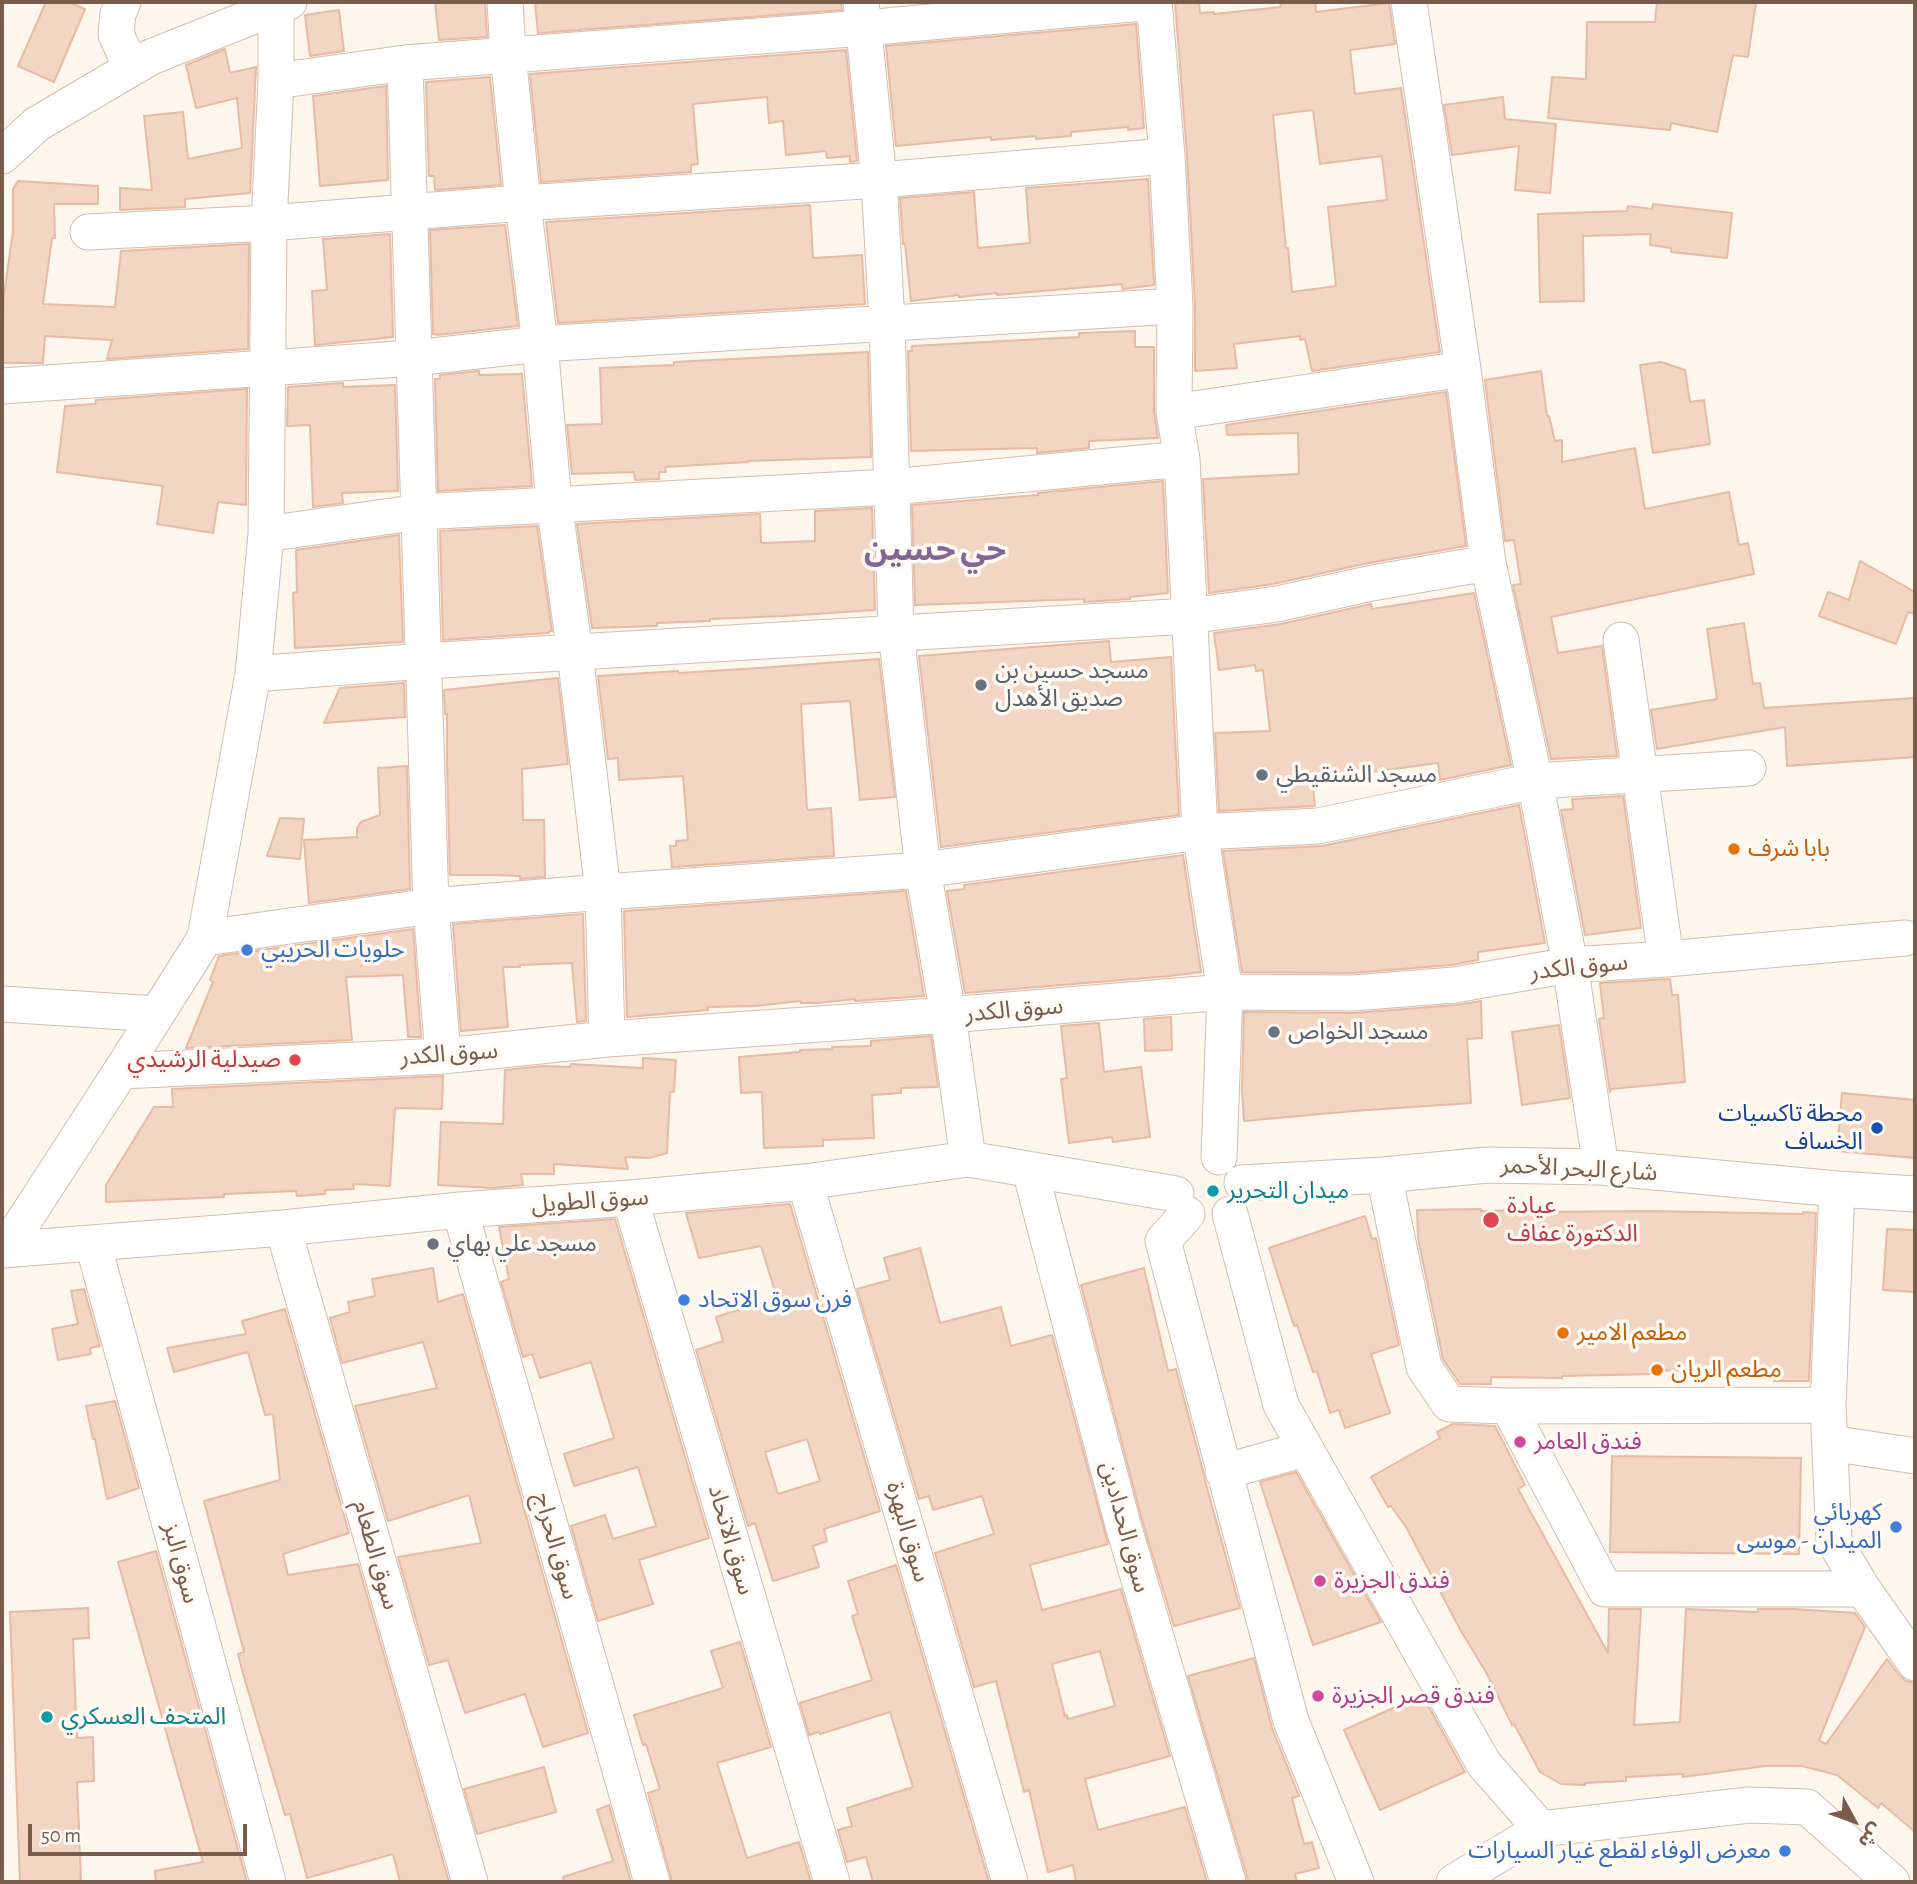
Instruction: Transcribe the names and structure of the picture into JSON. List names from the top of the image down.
{
  "streets": {
    "street": [
      "سوق الكدر",
      "شارع البحر الأحمر",
      "سوق الطويل",
      "سوق الحدادين",
      "سوق البهرة",
      "سوق الاتحاد",
      "سوق الحراج",
      "سوق الطعام",
      "سوق البز"
    ]
  },
  "crossings": [
    ["شارع البحر الأحمر", "سوق الطويل"],
    ["سوق الطويل", "سوق الحدادين"],
    ["سوق الطويل", "سوق البهرة"],
    ["سوق الطويل", "سوق الاتحاد"],
    ["سوق الطويل", "سوق الحراج"],
    ["سوق الطويل", "سوق الطعام"],
    ["سوق الطويل", "سوق البز"]
  ],
  "districts": ["حي حسين"],
  "places": [
    "مسجد حسين بن صديق الأهدل",
    "مسجد الشنقيطي",
    "بابا شرف",
    "حلويات الحريبي",
    "مسجد الخواص",
    "صيدلية الرشيدي",
    "محطة تاكسيات الخساف",
    "ميدان التحرير",
    "عيادة الدكتورة عفاف",
    "مسجد علي بهاي",
    "فرن سوق الاتحاد",
    "مطعم الامير",
    "مطعم الريان",
    "فندق العامر",
    "كهربائي الميدان - موسى",
    "فندق الجزيرة",
    "فندق قصر الجزيرة",
    "المتحف العسكري",
    "معرض الوفاء لقطع غيار السيارات"
  ],
  "scale_bar": "50 m",
  "north": "bottom right"
}
